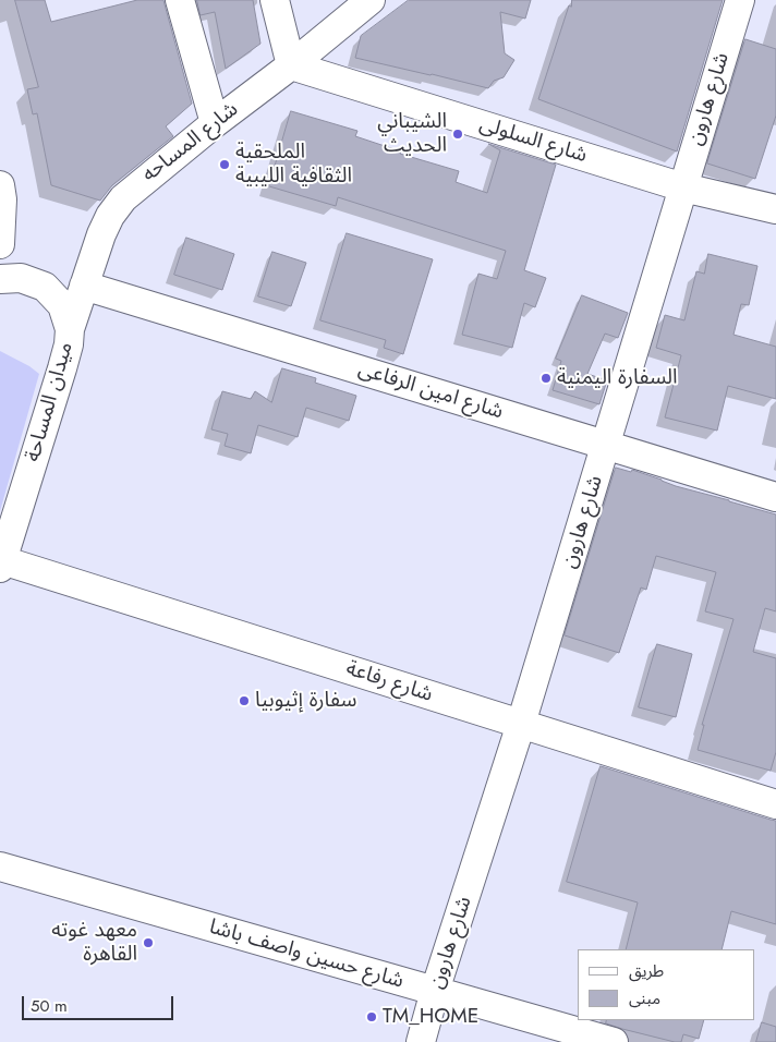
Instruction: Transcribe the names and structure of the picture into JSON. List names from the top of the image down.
{
  "streets": {
    "street": [
      "شارع هارون",
      "شارع السلولى",
      "شارع المساحه",
      "شارع امين الرفاعى",
      "ميدان المساحة",
      "شارع رفاعة",
      "شارع حسين واصف باشا"
    ]
  },
  "crossings": [
    ["شارع هارون", "شارع السلولى"],
    ["شارع هارون", "شارع امين الرفاعى"],
    ["شارع هارون", "شارع رفاعة"],
    ["شارع هارون", "شارع حسين واصف باشا"],
    ["شارع السلولى", "شارع المساحه"],
    ["شارع المساحه", "شارع امين الرفاعى"],
    ["شارع المساحه", "ميدان المساحة"],
    ["ميدان المساحة", "شارع رفاعة"]
  ],
  "places": [
    "الشيباني الحديث",
    "الملحقية الثقافية الليبية",
    "السفارة اليمنية",
    "سفارة إثيوبيا",
    "معهد غوته القاهرة",
    "TM_HOME"
  ],
  "legend": ["طريق", "مبنى"],
  "scale_bar": "50 m"
}
